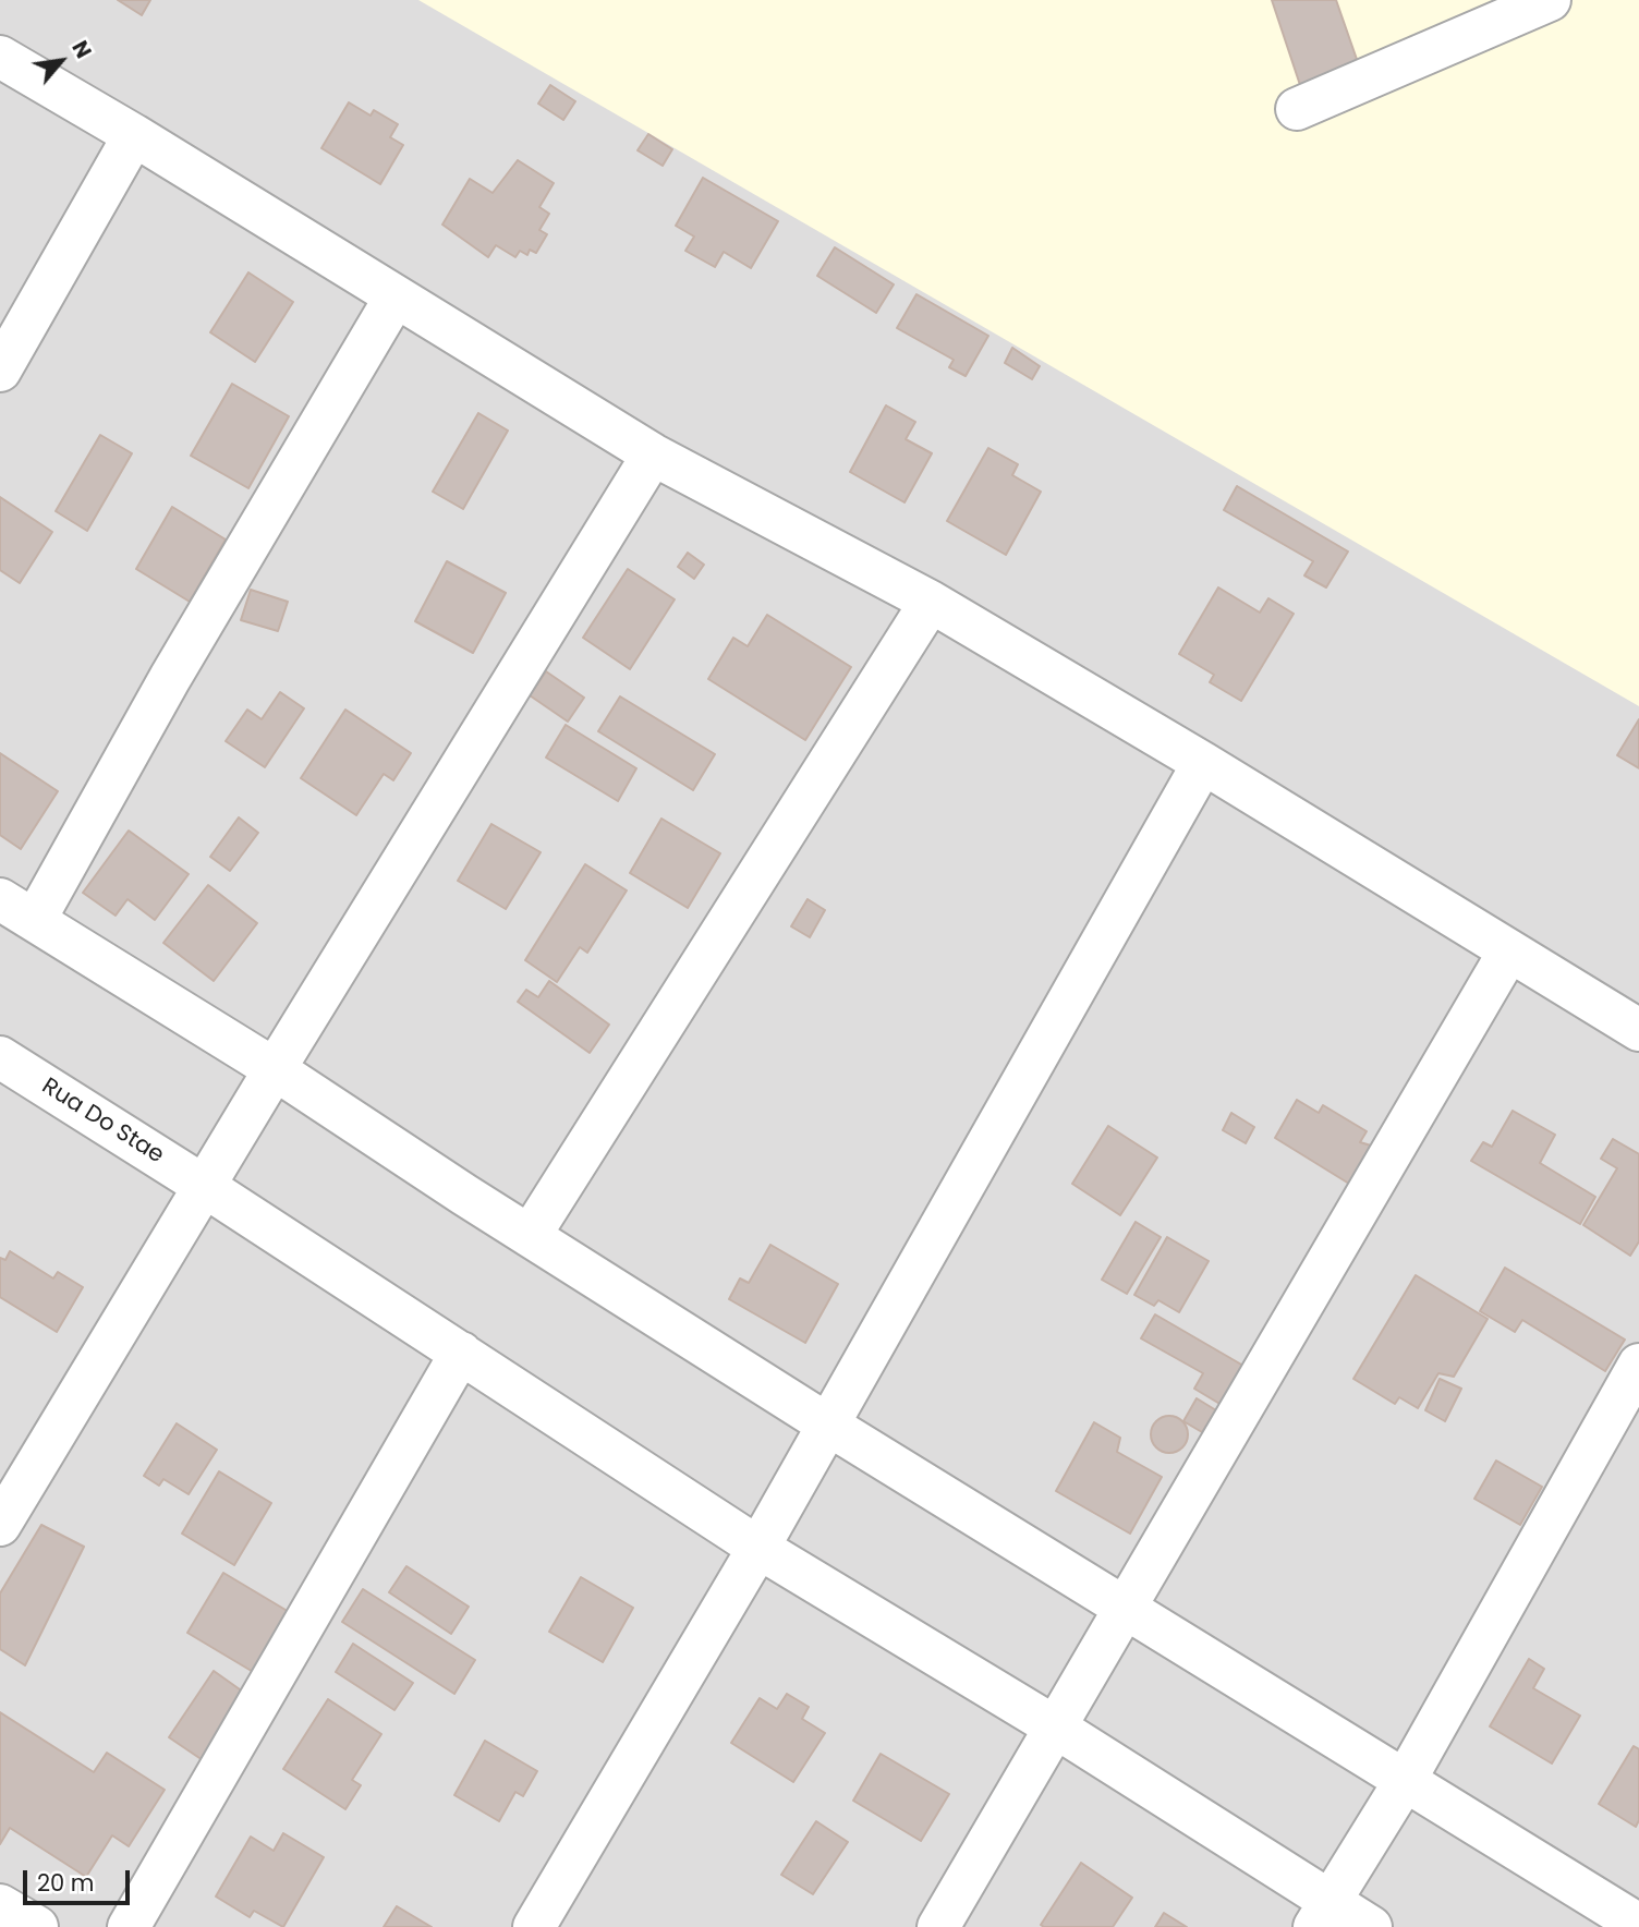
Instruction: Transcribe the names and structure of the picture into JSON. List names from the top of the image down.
{
  "streets": {
    "street": ["Rua Do Stae"]
  },
  "scale_bar": "20 m",
  "north": "top right"
}
